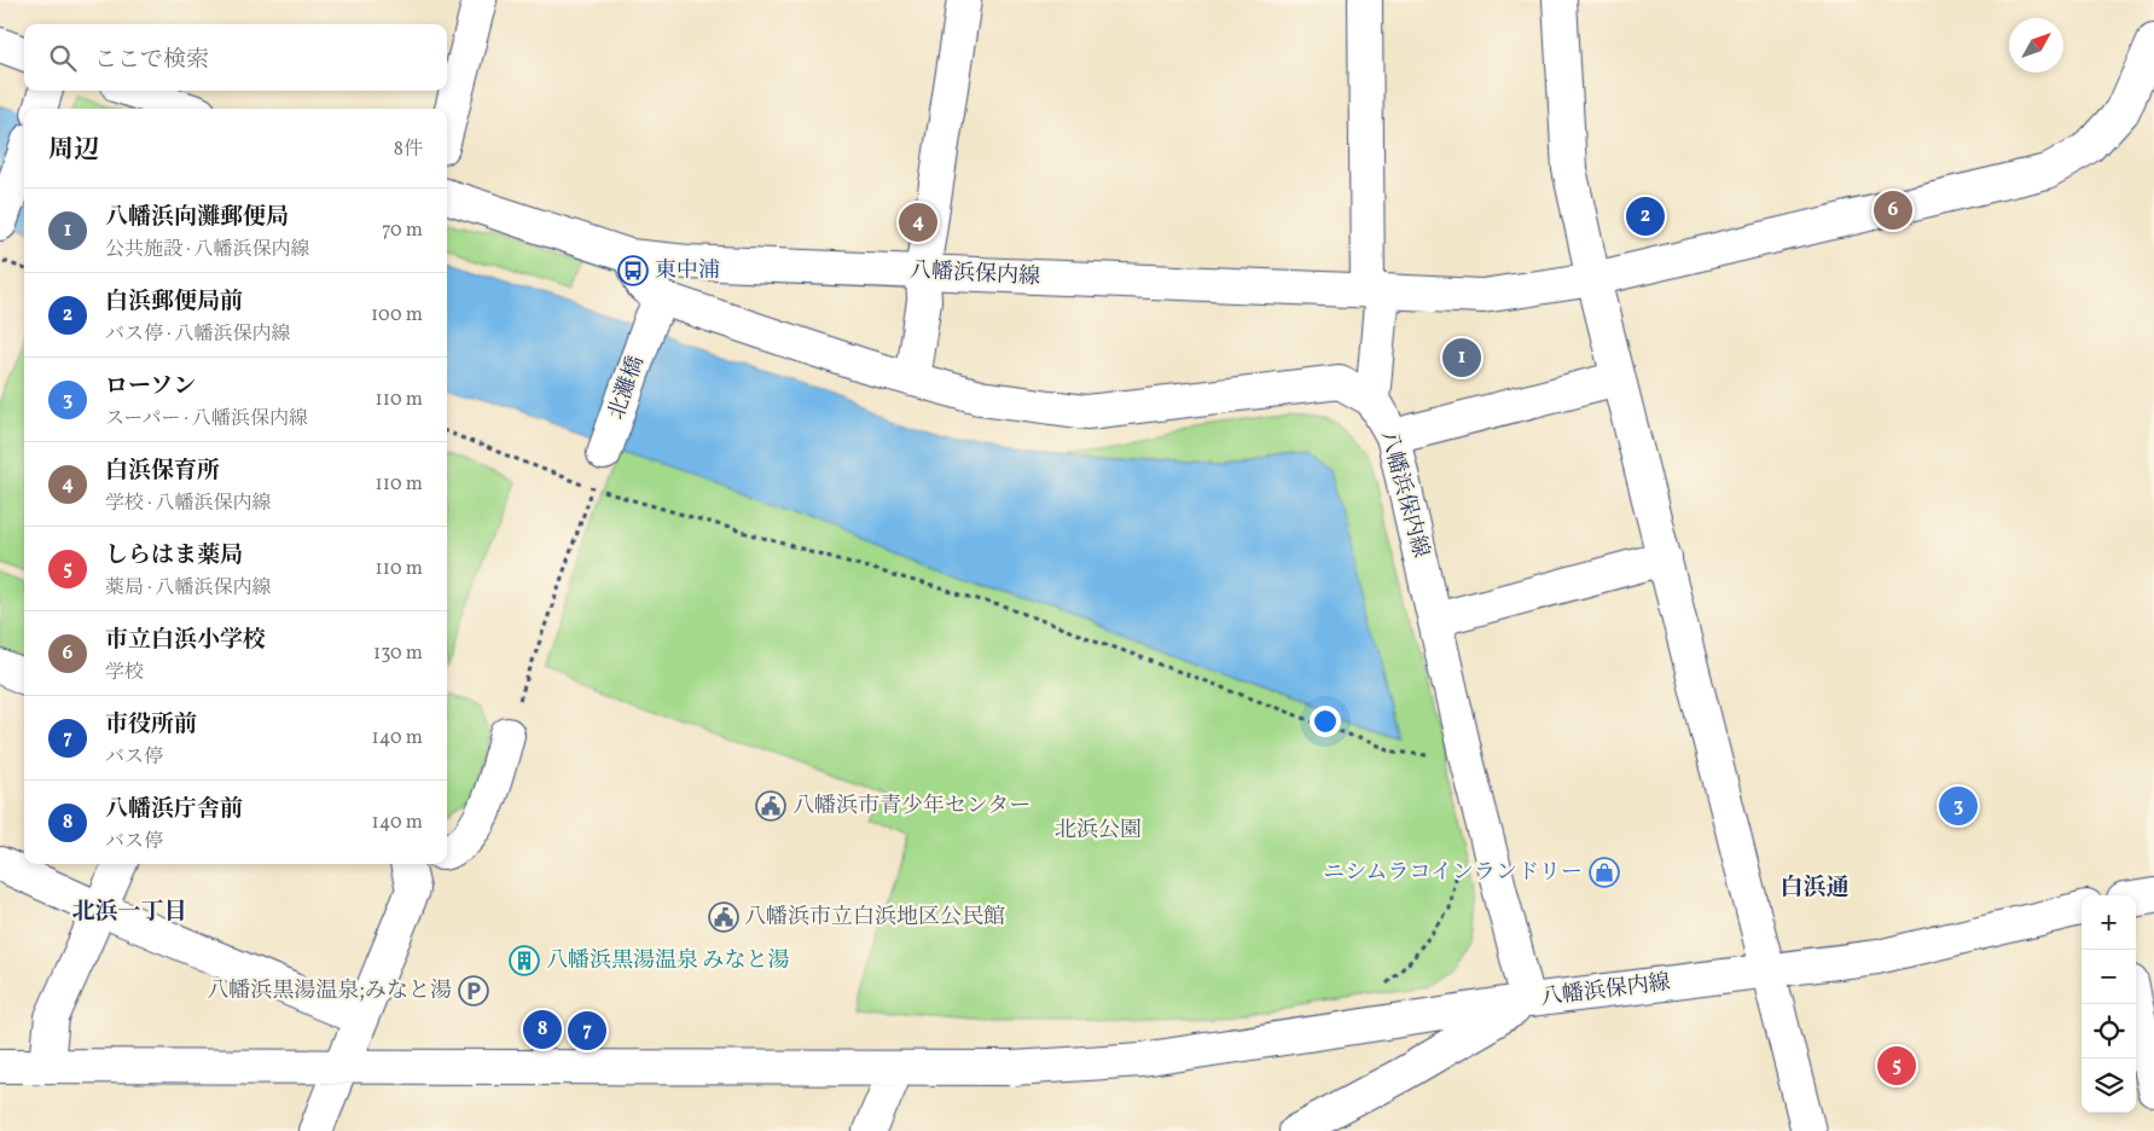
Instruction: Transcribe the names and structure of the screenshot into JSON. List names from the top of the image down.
{
  "streets": {
    "street": ["八幡浜保内線", "北灘橋"]
  },
  "districts": ["白浜通", "北浜一丁目"],
  "parks": ["北浜公園"],
  "places": {
    "bus stop": ["東中浦"],
    "public building": ["八幡浜市青少年センター", "八幡浜市立白浜地区公民館"],
    "shop": ["ニシムラコインランドリー"],
    "building": ["八幡浜黒湯温泉 みなと湯"],
    "parking": ["八幡浜黒湯温泉;みなと湯"]
  },
  "north": "top right",
  "page": {
    "search": "ここで検索",
    "heading": ["周辺", "8件"],
    "list": [
      {
        "mark": "1",
        "name": "八幡浜向灘郵便局",
        "note": "公共施設 · 八幡浜保内線",
        "value": "70 m"
      },
      {
        "mark": "2",
        "name": "白浜郵便局前",
        "note": "バス停 · 八幡浜保内線",
        "value": "100 m"
      },
      {
        "mark": "3",
        "name": "ローソン",
        "note": "スーパー · 八幡浜保内線",
        "value": "110 m"
      },
      {
        "mark": "4",
        "name": "白浜保育所",
        "note": "学校 · 八幡浜保内線",
        "value": "110 m"
      },
      {
        "mark": "5",
        "name": "しらはま薬局",
        "note": "薬局 · 八幡浜保内線",
        "value": "110 m"
      },
      {
        "mark": "6",
        "name": "市立白浜小学校",
        "note": "学校",
        "value": "130 m"
      },
      {
        "mark": "7",
        "name": "市役所前",
        "note": "バス停",
        "value": "140 m"
      },
      {
        "mark": "8",
        "name": "八幡浜庁舎前",
        "note": "バス停",
        "value": "140 m"
      }
    ],
    "pins": [
      "6",
      "2",
      "4",
      "1",
      "3",
      "8",
      "7",
      "5"
    ],
    "map_buttons": ["+", "−"]
  }
}
